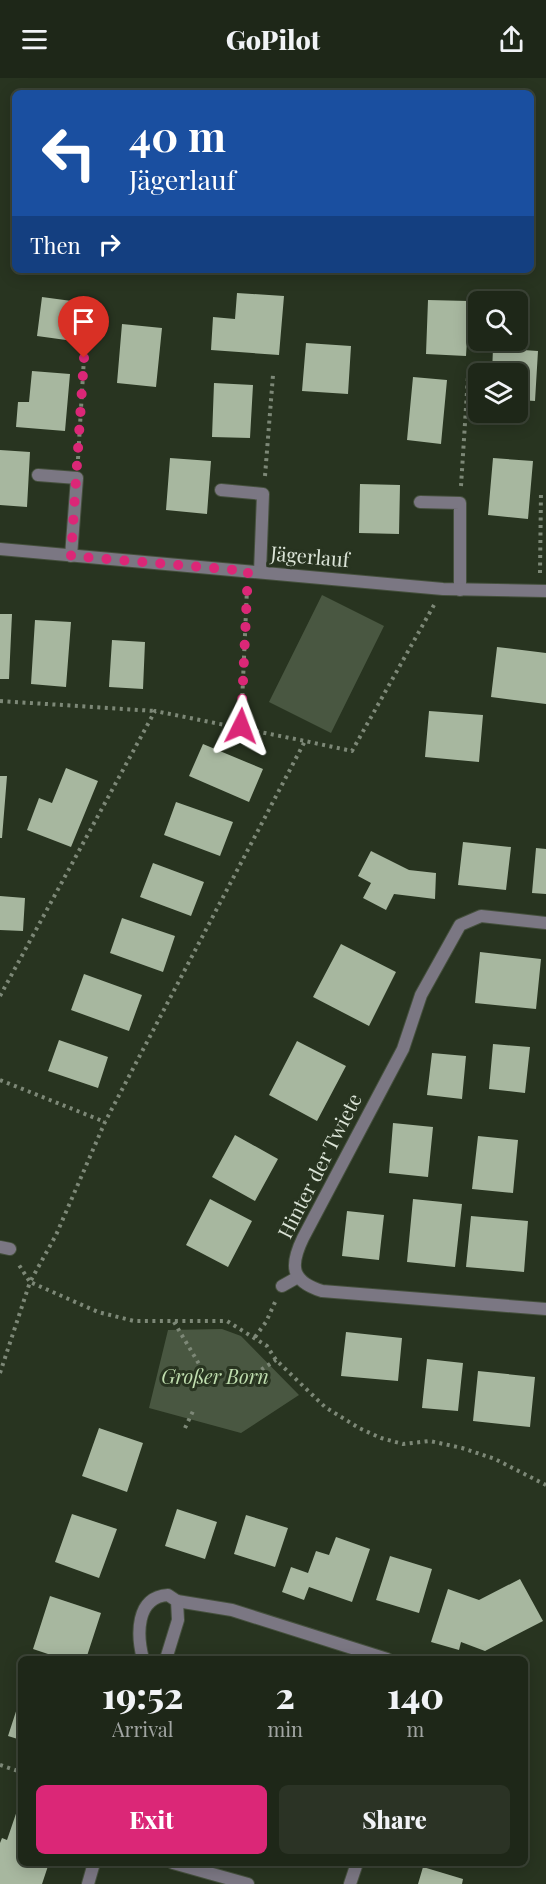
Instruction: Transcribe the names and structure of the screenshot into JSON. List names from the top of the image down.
{
  "streets": {
    "street": ["Jägerlauf", "Hinter der Twiete"]
  },
  "parks": ["Großer Born"],
  "page": {
    "header": "GoPilot",
    "turn": ["40 m", "Jägerlauf"],
    "then": "Then",
    "eta": [
      "19:52",
      "Arrival",
      "2",
      "min",
      "140",
      "m"
    ],
    "buttons": ["Exit", "Share"]
  }
}
